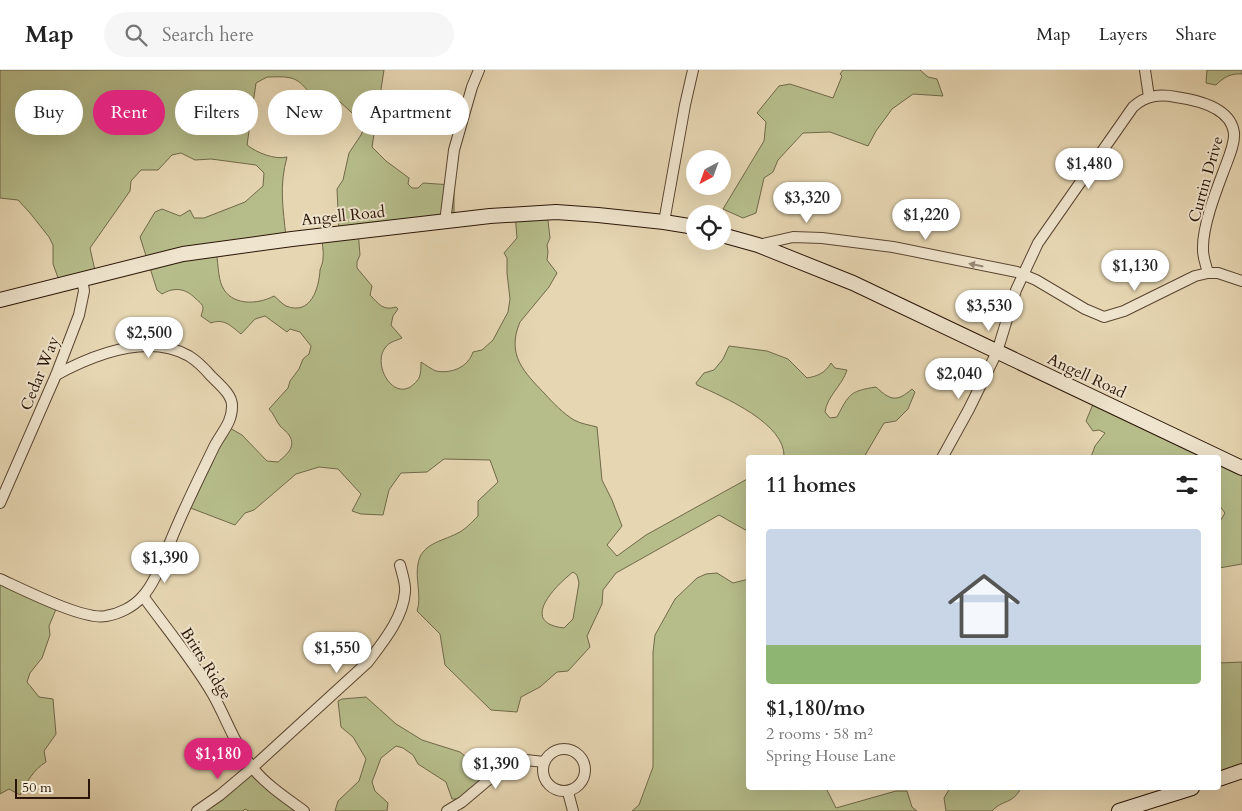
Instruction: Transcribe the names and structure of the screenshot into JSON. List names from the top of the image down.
{
  "streets": {
    "main road": ["Angell Road"],
    "street": ["Curtin Drive", "Cedar Way", "Britts Ridge"]
  },
  "crossings": [
    ["Angell Road", "Cedar Way"]
  ],
  "scale_bar": "50 m",
  "north": "bottom left",
  "page": {
    "header": "Map",
    "search": "Search here",
    "nav": ["Map", "Layers", "Share"],
    "chip": [
      "Buy",
      "Rent",
      "Filters",
      "New",
      "Apartment"
    ],
    "price": [
      "$1,480",
      "$3,320",
      "$1,220",
      "$1,130",
      "$3,530",
      "$2,500",
      "$2,040",
      "$1,390",
      "$1,550",
      "$1,180",
      "$1,390"
    ],
    "heading": "11 homes",
    "list": [
      {
        "name": "$1,180/mo",
        "note": "2 rooms · 58 m² · Spring House Lane"
      }
    ],
    "scale": "50 m"
  }
}
